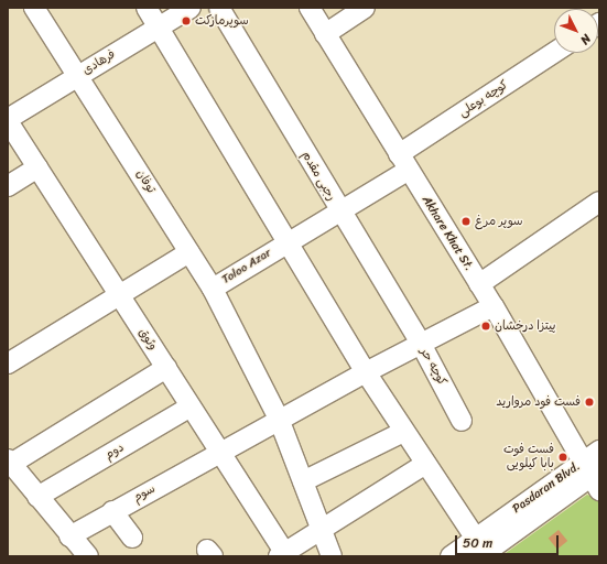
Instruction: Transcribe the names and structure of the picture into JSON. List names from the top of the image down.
{
  "streets": {
    "street": [
      "فرهادی",
      "کوچه بوعلی",
      "رجبی مقدم",
      "توفان",
      "Akhare Khat St.",
      "Toloo Azar",
      "وثوق",
      "کوچه حر",
      "دوم",
      "Pasdaran Blvd.",
      "سوم"
    ]
  },
  "crossings": [
    ["فرهادی", "توفان"],
    ["فرهادی", "وثوق"],
    ["کوچه بوعلی", "Akhare Khat St."],
    ["کوچه بوعلی", "Toloo Azar"],
    ["رجبی مقدم", "Toloo Azar"],
    ["رجبی مقدم", "کوچه حر"],
    ["توفان", "Toloo Azar"],
    ["Akhare Khat St.", "Toloo Azar"],
    ["Akhare Khat St.", "Pasdaran Blvd."],
    ["Toloo Azar", "کوچه حر"],
    ["Toloo Azar", "سوم"],
    ["وثوق", "دوم"],
    ["وثوق", "سوم"],
    ["کوچه حر", "سوم"]
  ],
  "places": [
    "سوپرمارکت",
    "سوپر مرغ",
    "پیتزا درخشان",
    "فست فود مروارید",
    "فست فوت بابا کیلویی"
  ],
  "scale_bar": "50 m",
  "north": "bottom right"
}
